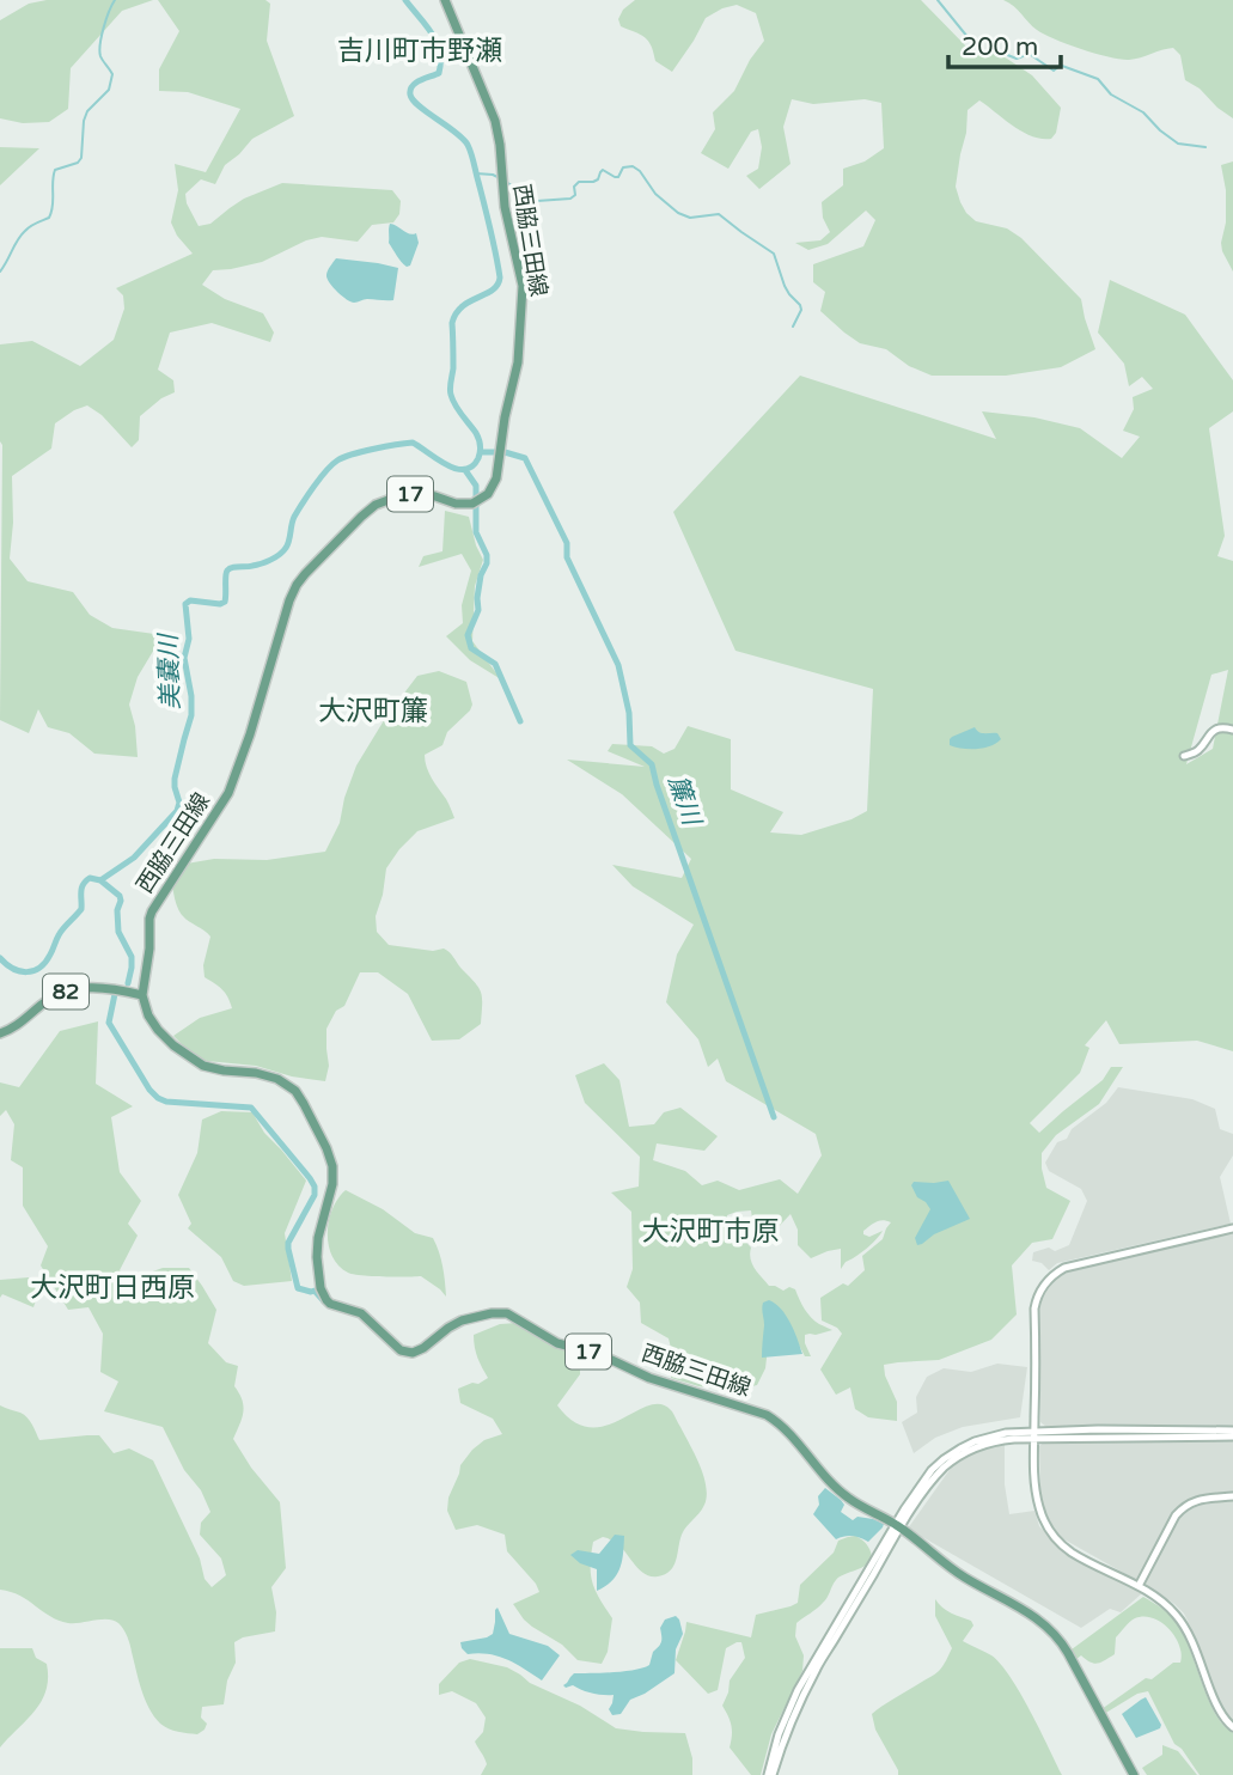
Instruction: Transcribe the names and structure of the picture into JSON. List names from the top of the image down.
{
  "streets": {
    "main road": ["西脇三田線", "17", "82"]
  },
  "crossings": [
    ["西脇三田線", "82"]
  ],
  "districts": [
    "吉川町市野瀬",
    "大沢町簾",
    "大沢町市原",
    "大沢町日西原"
  ],
  "water": ["美嚢川", "簾川"],
  "scale_bar": "200 m"
}
